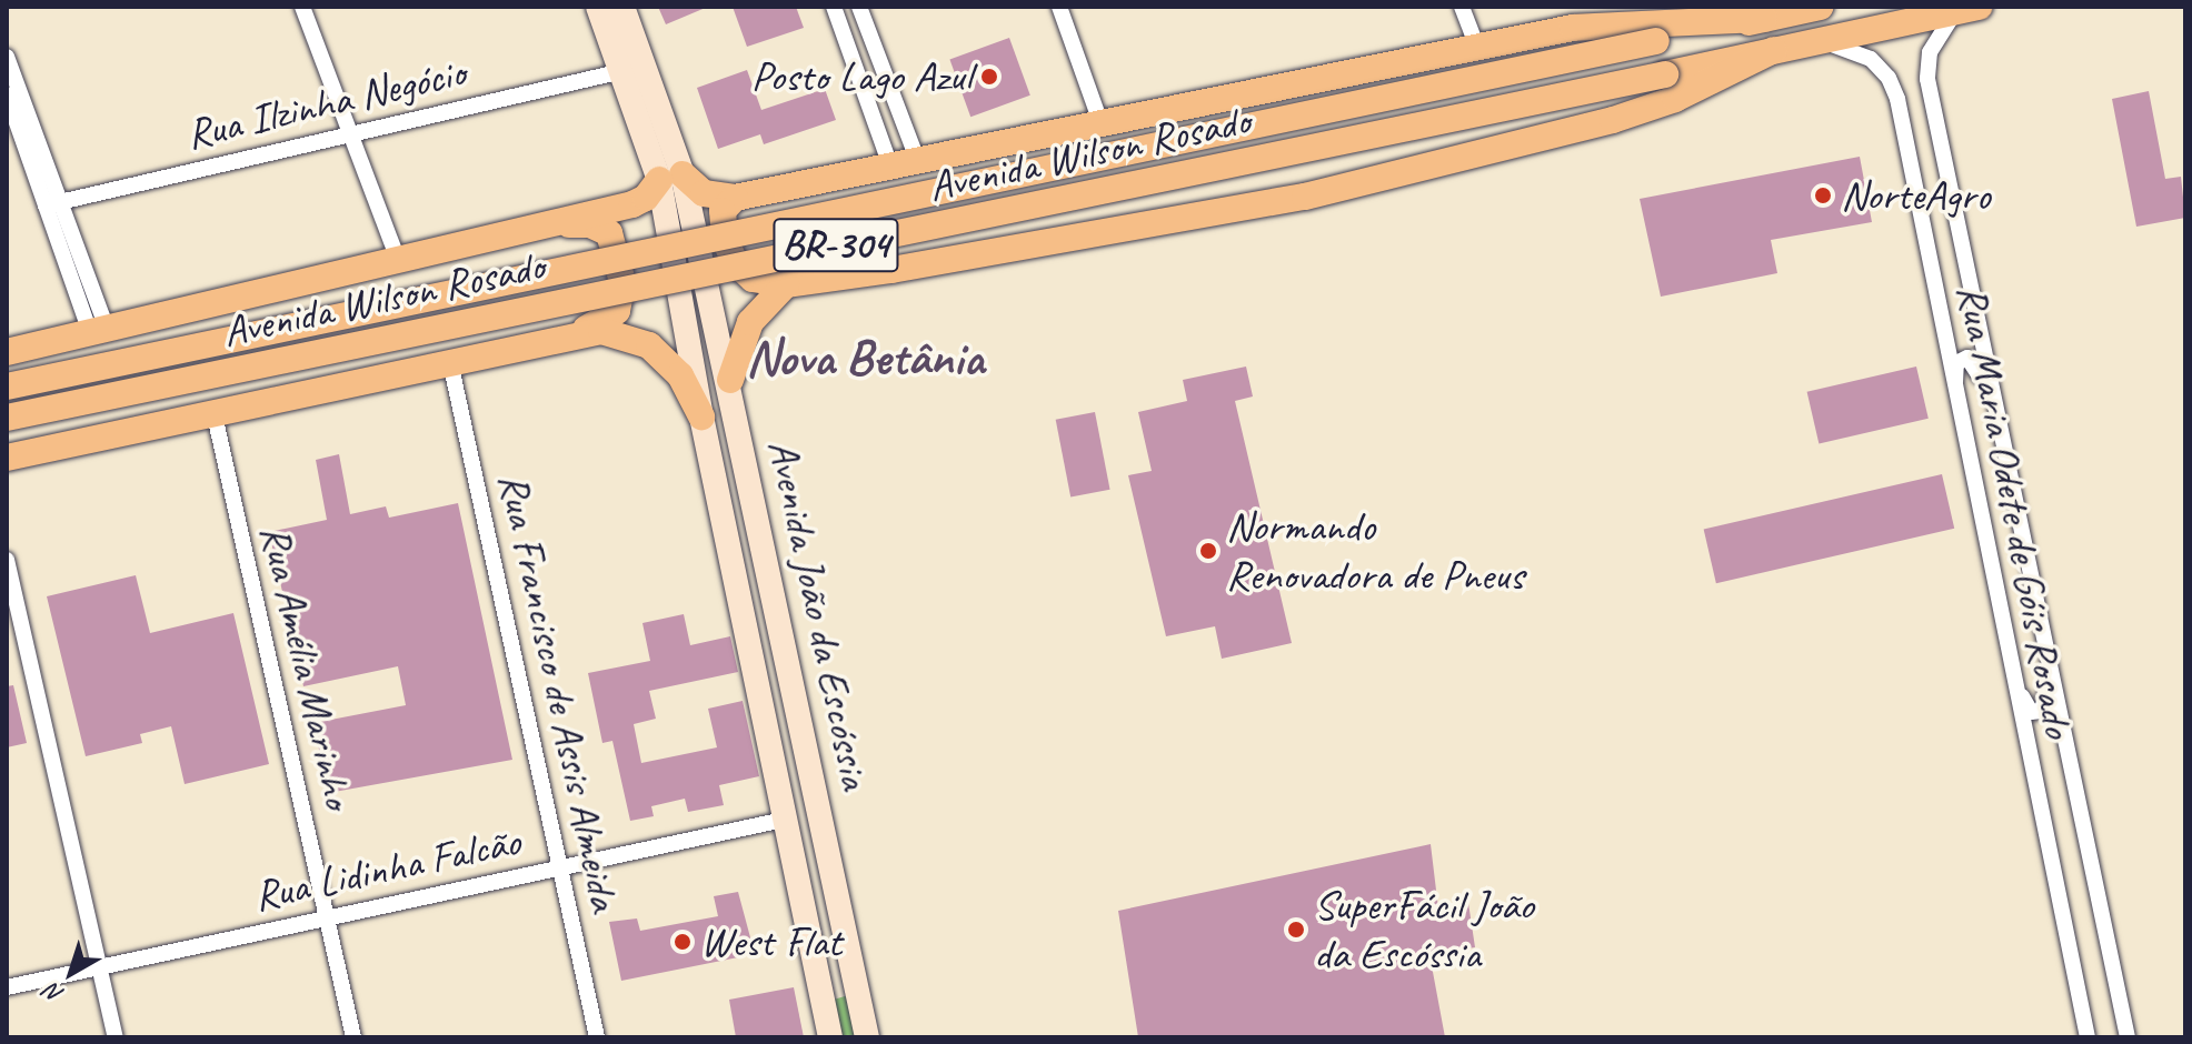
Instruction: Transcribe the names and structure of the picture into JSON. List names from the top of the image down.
{
  "streets": {
    "highway": ["Avenida Wilson Rosado", "BR-304"],
    "main road": ["Avenida João da Escóssia"],
    "street": [
      "Rua Ilzinha Negócio",
      "Rua Maria Odete de Góis Rosado",
      "Rua Amélia Marinho",
      "Rua Francisco de Assis Almeida",
      "Rua Lidinha Falcão"
    ]
  },
  "crossings": [
    ["Rua Ilzinha Negócio", "Avenida João da Escóssia"],
    ["Avenida Wilson Rosado", "Rua Maria Odete de Góis Rosado"],
    ["Avenida João da Escóssia", "Rua Lidinha Falcão"],
    ["Rua Amélia Marinho", "Rua Lidinha Falcão"],
    ["Rua Francisco de Assis Almeida", "Rua Lidinha Falcão"]
  ],
  "districts": ["Nova Betânia"],
  "places": [
    "Posto Lago Azul",
    "NorteAgro",
    "Normando Renovadora de Pneus",
    "SuperFácil João da Escóssia",
    "West Flat"
  ],
  "north": "bottom left"
}
